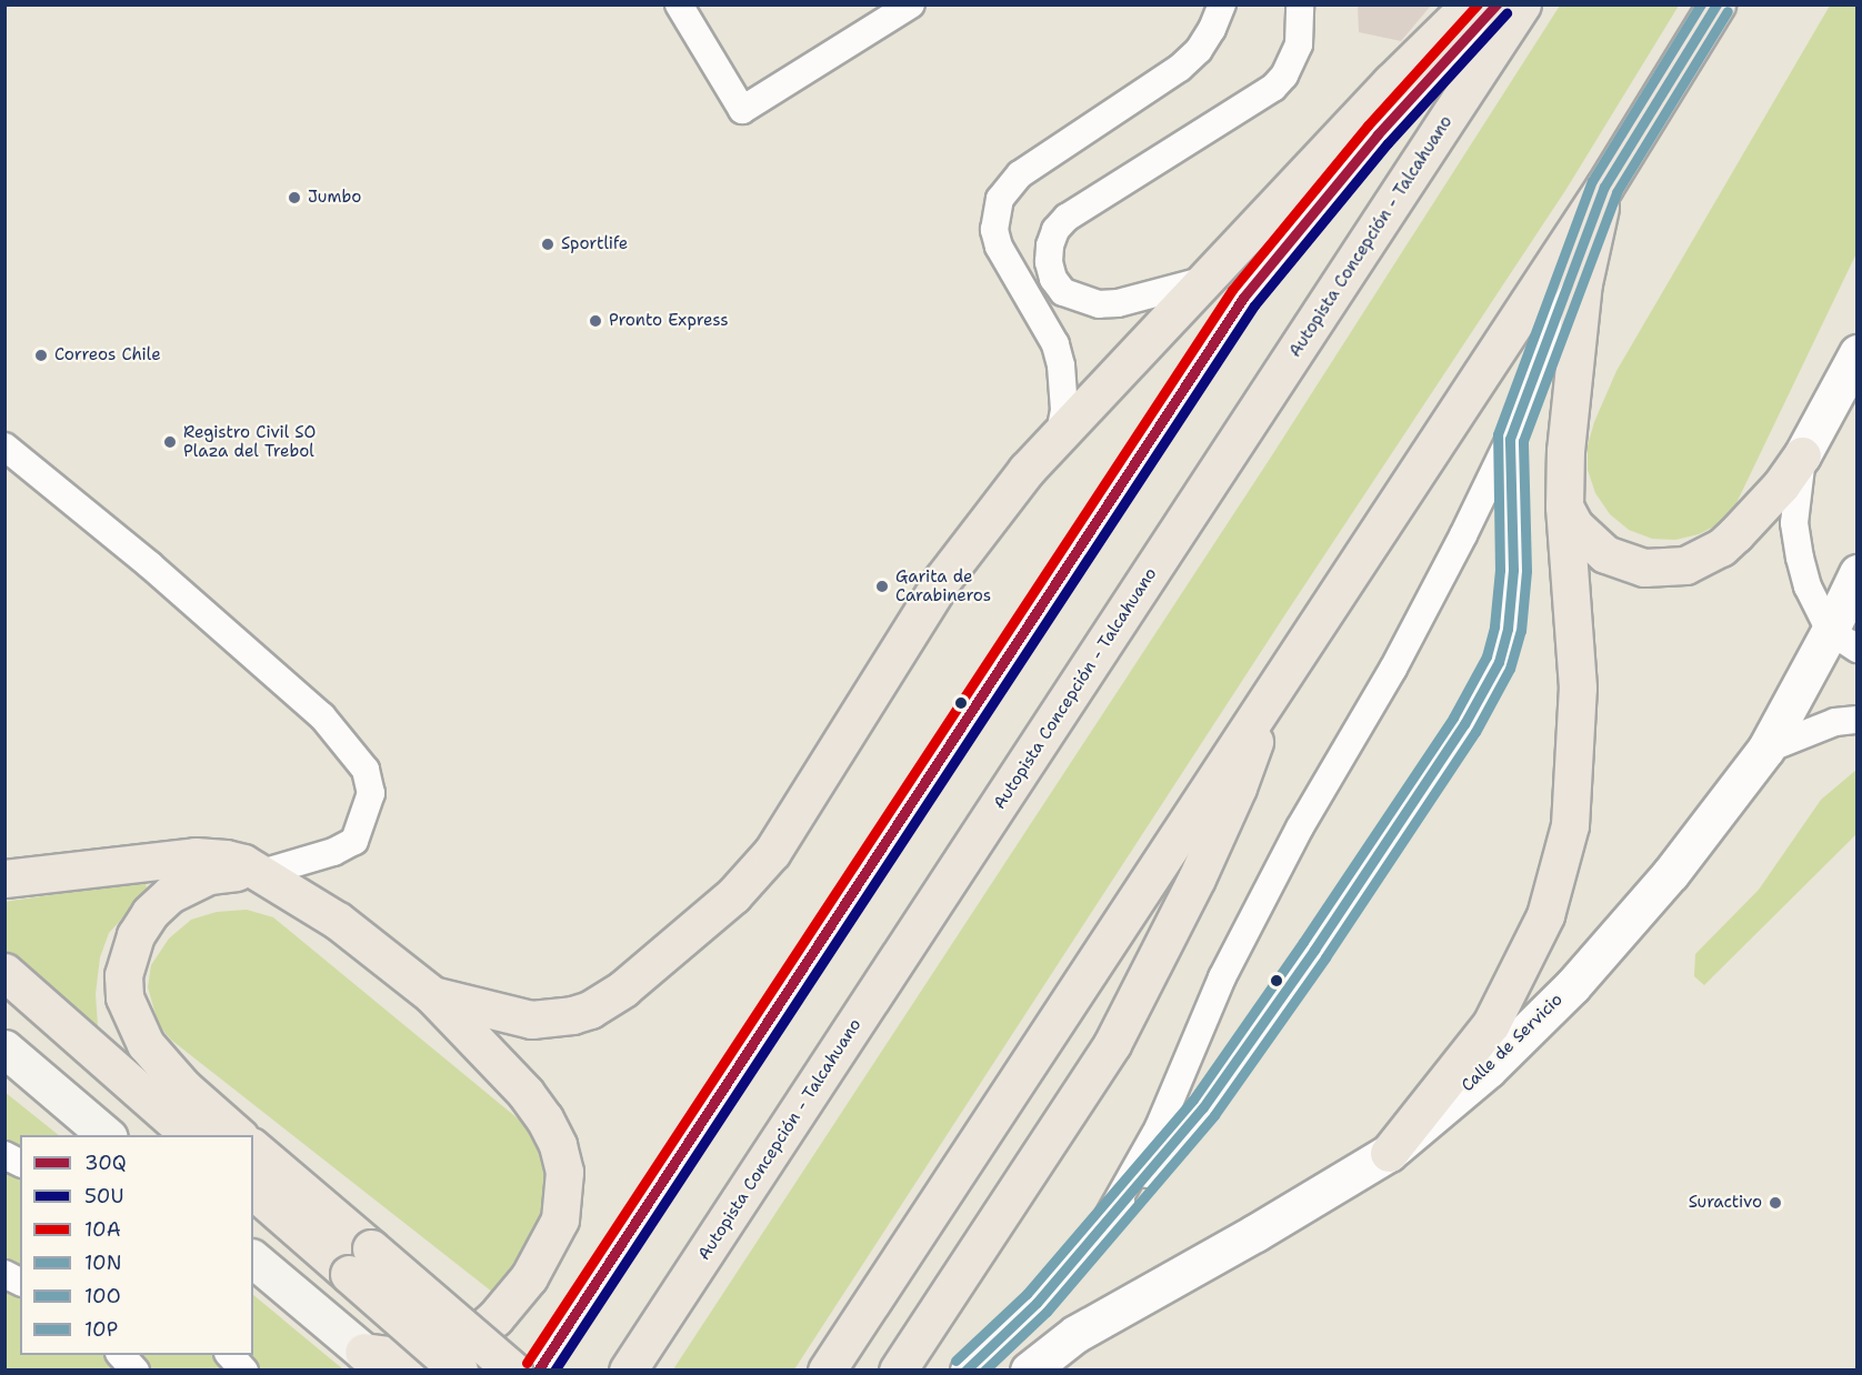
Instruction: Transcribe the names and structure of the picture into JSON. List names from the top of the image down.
{
  "streets": {
    "main road": ["Autopista Concepción - Talcahuano"],
    "street": ["Calle de Servicio"]
  },
  "places": [
    "Jumbo",
    "Sportlife",
    "Pronto Express",
    "Correos Chile",
    "Registro Civil SO Plaza del Trebol",
    "Garita de Carabineros",
    "Suractivo"
  ],
  "lines": [
    "transit line 30Q",
    "transit line 10A",
    "transit line 10N",
    "transit line 10P",
    "transit line 10O",
    "transit line 50U"
  ],
  "legend": [
    "30Q",
    "50U",
    "10A",
    "10N",
    "10O",
    "10P"
  ]
}
